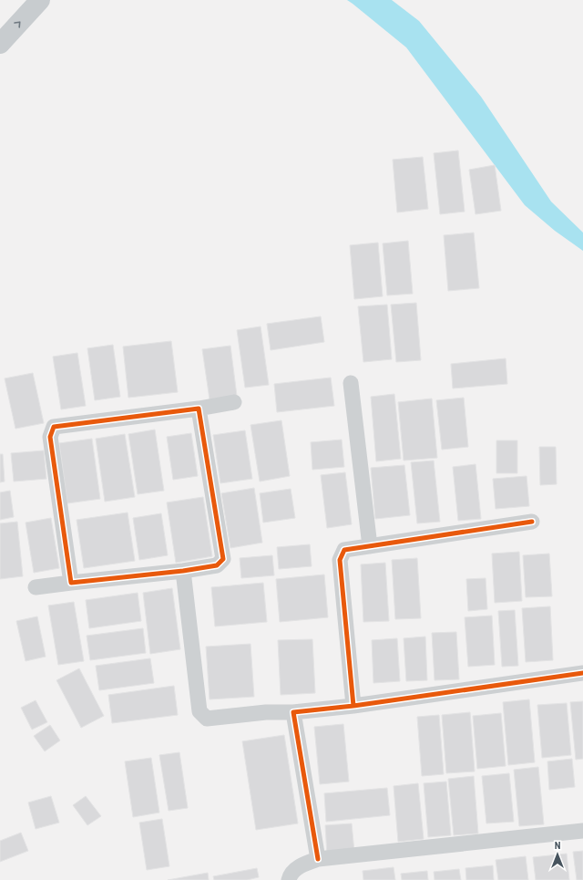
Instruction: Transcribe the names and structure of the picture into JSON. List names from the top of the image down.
{
  "north": "top"
}
